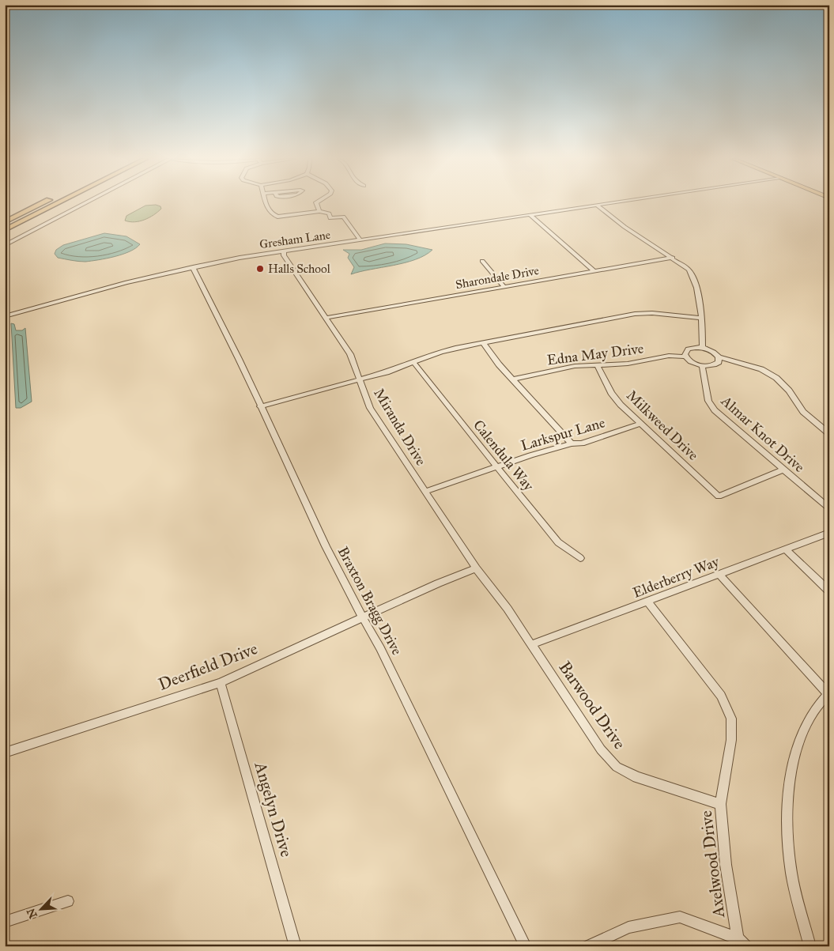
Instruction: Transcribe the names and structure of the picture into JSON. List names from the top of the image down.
{
  "streets": {
    "street": [
      "Gresham Lane",
      "Sharondale Drive",
      "Edna May Drive",
      "Milkweed Drive",
      "Miranda Drive",
      "Larkspur Lane",
      "Almar Knot Drive",
      "Calendula Way",
      "Elderberry Way",
      "Braxton Bragg Drive",
      "Deerfield Drive",
      "Barwood Drive",
      "Angelyn Drive",
      "Axelwood Drive"
    ]
  },
  "crossings": [
    ["Gresham Lane", "Miranda Drive"],
    ["Gresham Lane", "Braxton Bragg Drive"],
    ["Sharondale Drive", "Miranda Drive"],
    ["Edna May Drive", "Milkweed Drive"],
    ["Milkweed Drive", "Larkspur Lane"],
    ["Milkweed Drive", "Almar Knot Drive"],
    ["Miranda Drive", "Larkspur Lane"],
    ["Miranda Drive", "Deerfield Drive"],
    ["Miranda Drive", "Barwood Drive"],
    ["Larkspur Lane", "Calendula Way"],
    ["Elderberry Way", "Barwood Drive"],
    ["Elderberry Way", "Axelwood Drive"],
    ["Braxton Bragg Drive", "Deerfield Drive"],
    ["Deerfield Drive", "Angelyn Drive"],
    ["Barwood Drive", "Axelwood Drive"]
  ],
  "places": ["Halls School"],
  "north": "bottom left"
}
